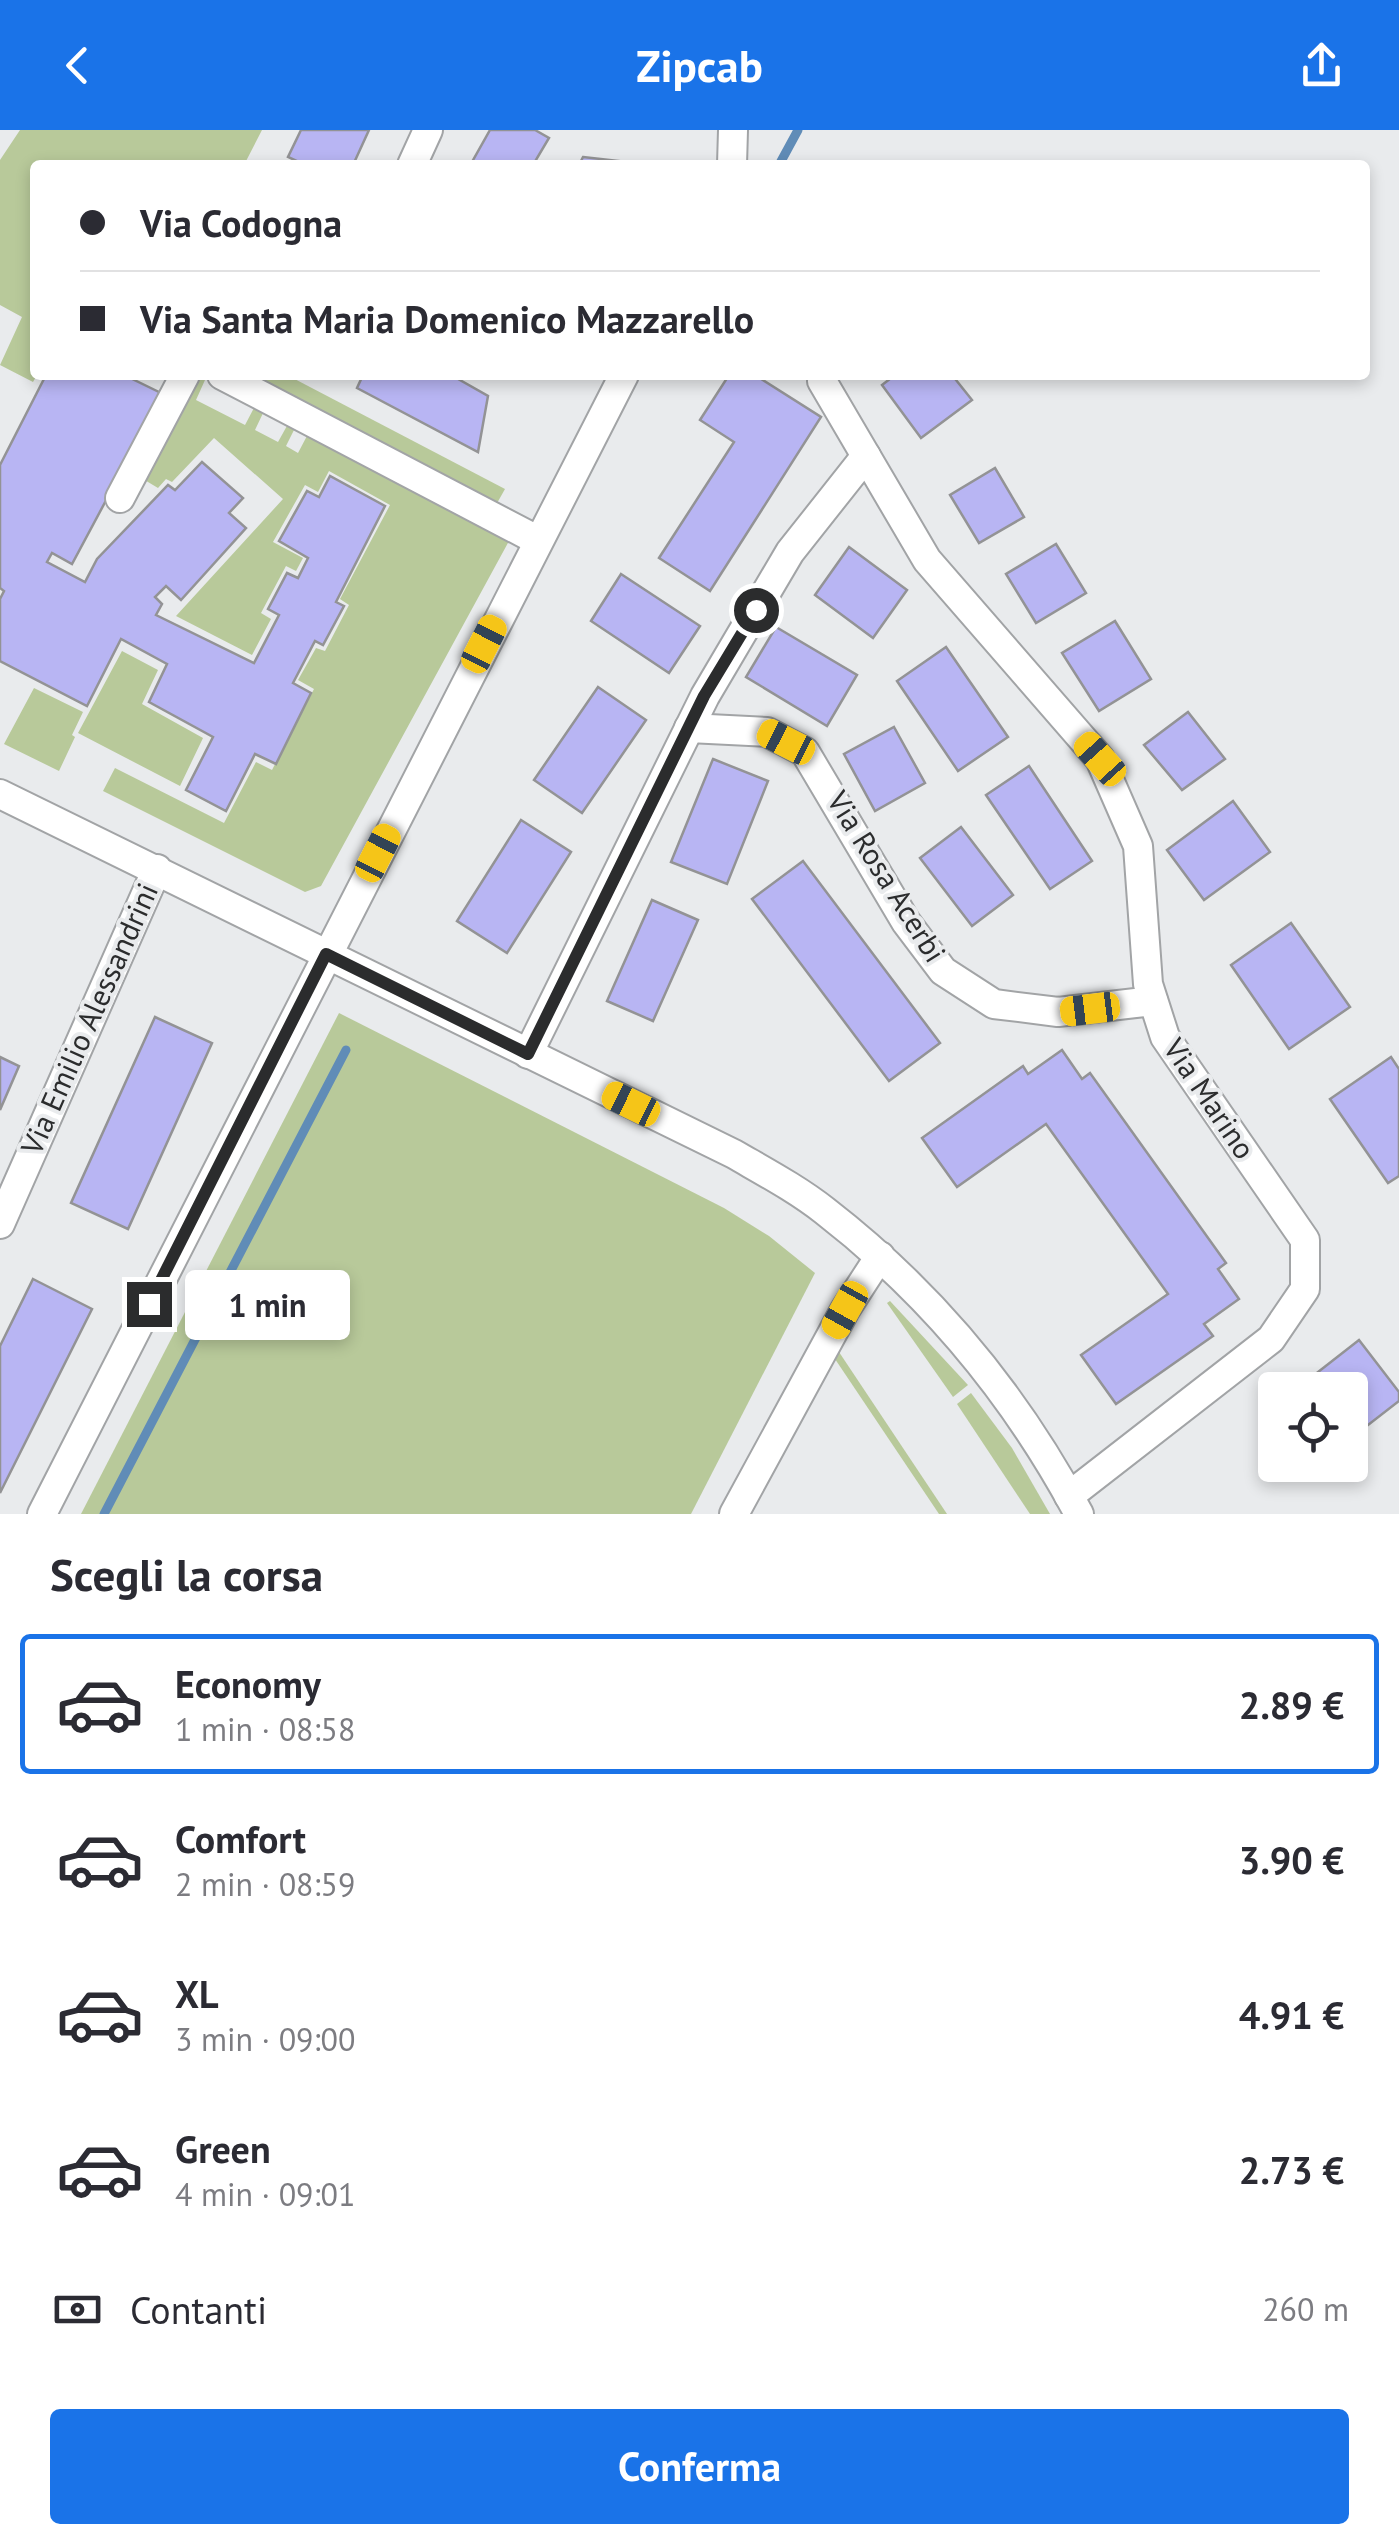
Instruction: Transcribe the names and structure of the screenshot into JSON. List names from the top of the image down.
{
  "streets": {
    "street": ["Via Rosa Acerbi", "Via Emilio Alessandrini", "Via Marino"]
  },
  "crossings": [
    ["Via Rosa Acerbi", "Via Marino"]
  ],
  "page": {
    "header": "Zipcab",
    "banner": ["Via Codogna", "Via Santa Maria Domenico Mazzarello"],
    "bubble": "1 min",
    "heading": "Scegli la corsa",
    "list": [
      {
        "name": "Economy",
        "note": "1 min · 08:58",
        "value": "2.89 €"
      },
      {
        "name": "Comfort",
        "note": "2 min · 08:59",
        "value": "3.90 €"
      },
      {
        "name": "XL",
        "note": "3 min · 09:00",
        "value": "4.91 €"
      },
      {
        "name": "Green",
        "note": "4 min · 09:01",
        "value": "2.73 €"
      }
    ],
    "pay": ["Contanti", "260 m"],
    "buttons": "Conferma"
  }
}
